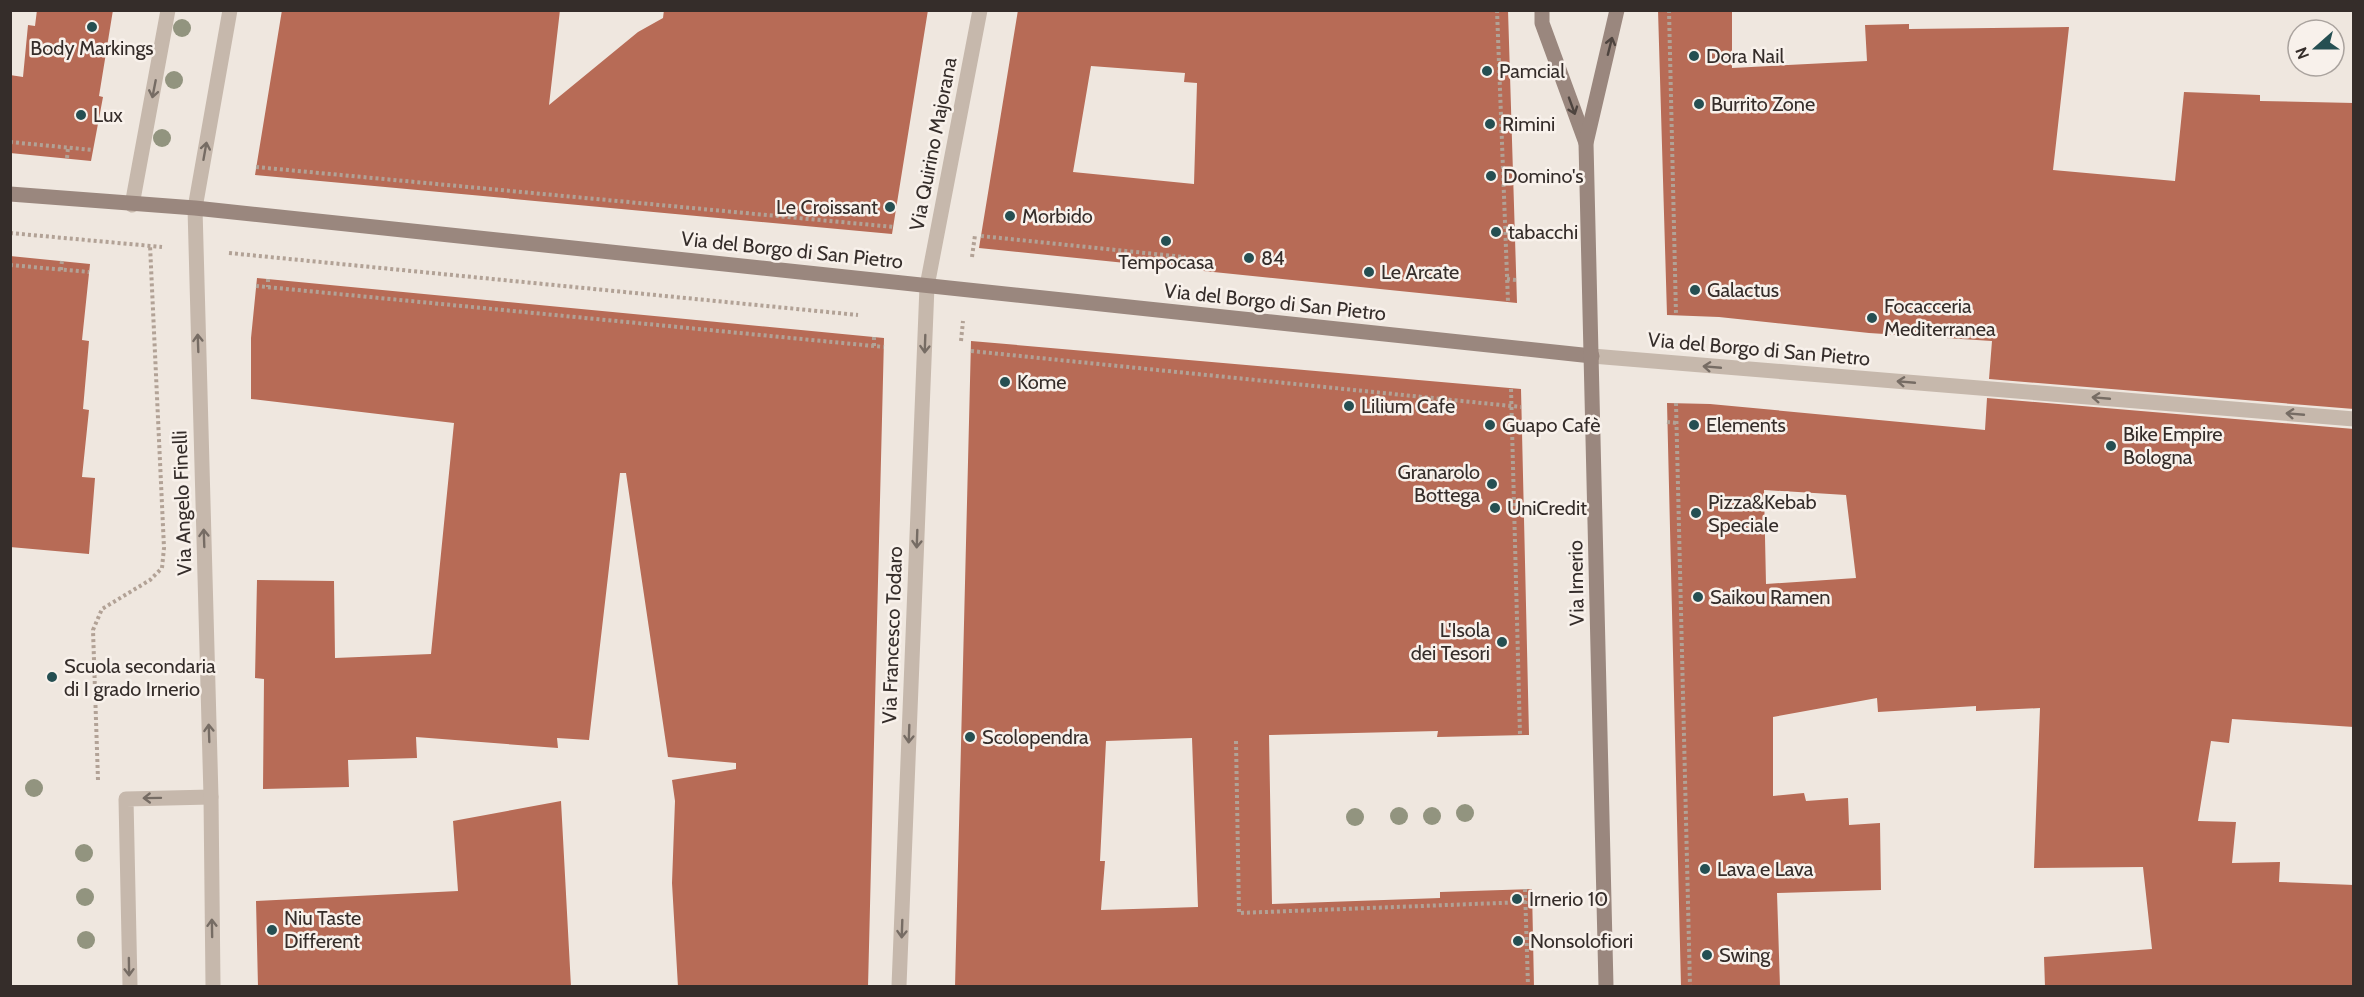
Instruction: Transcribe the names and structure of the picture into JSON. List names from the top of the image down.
{
  "streets": {
    "street": [
      "Via Quirino Majorana",
      "Via del Borgo di San Pietro",
      "Via Angelo Finelli",
      "Via Irnerio",
      "Via Francesco Todaro"
    ]
  },
  "crossings": [
    ["Via Quirino Majorana", "Via del Borgo di San Pietro"],
    ["Via Quirino Majorana", "Via Francesco Todaro"],
    ["Via del Borgo di San Pietro", "Via Angelo Finelli"],
    ["Via del Borgo di San Pietro", "Via Irnerio"],
    ["Via del Borgo di San Pietro", "Via Francesco Todaro"]
  ],
  "one_way": ["Via Angelo Finelli", "Via Francesco Todaro"],
  "places": [
    "Body Markings",
    "Dora Nail",
    "Pamcial",
    "Burrito Zone",
    "Lux",
    "Rimini",
    "Domino's",
    "Le Croissant",
    "Morbido",
    "tabacchi",
    "Tempocasa",
    "84",
    "Le Arcate",
    "Galactus",
    "Focacceria Mediterranea",
    "Kome",
    "Lilium Cafe",
    "Guapo Cafè",
    "Elements",
    "Bike Empire Bologna",
    "Granarolo Bottega",
    "UniCredit",
    "Pizza&Kebab Speciale",
    "Saikou Ramen",
    "L'Isola dei Tesori",
    "Scuola secondaria di I grado Irnerio",
    "Scolopendra",
    "Lava e Lava",
    "Irnerio 10",
    "Niu Taste Different",
    "Nonsolofiori",
    "Swing"
  ],
  "north": "left"
}
